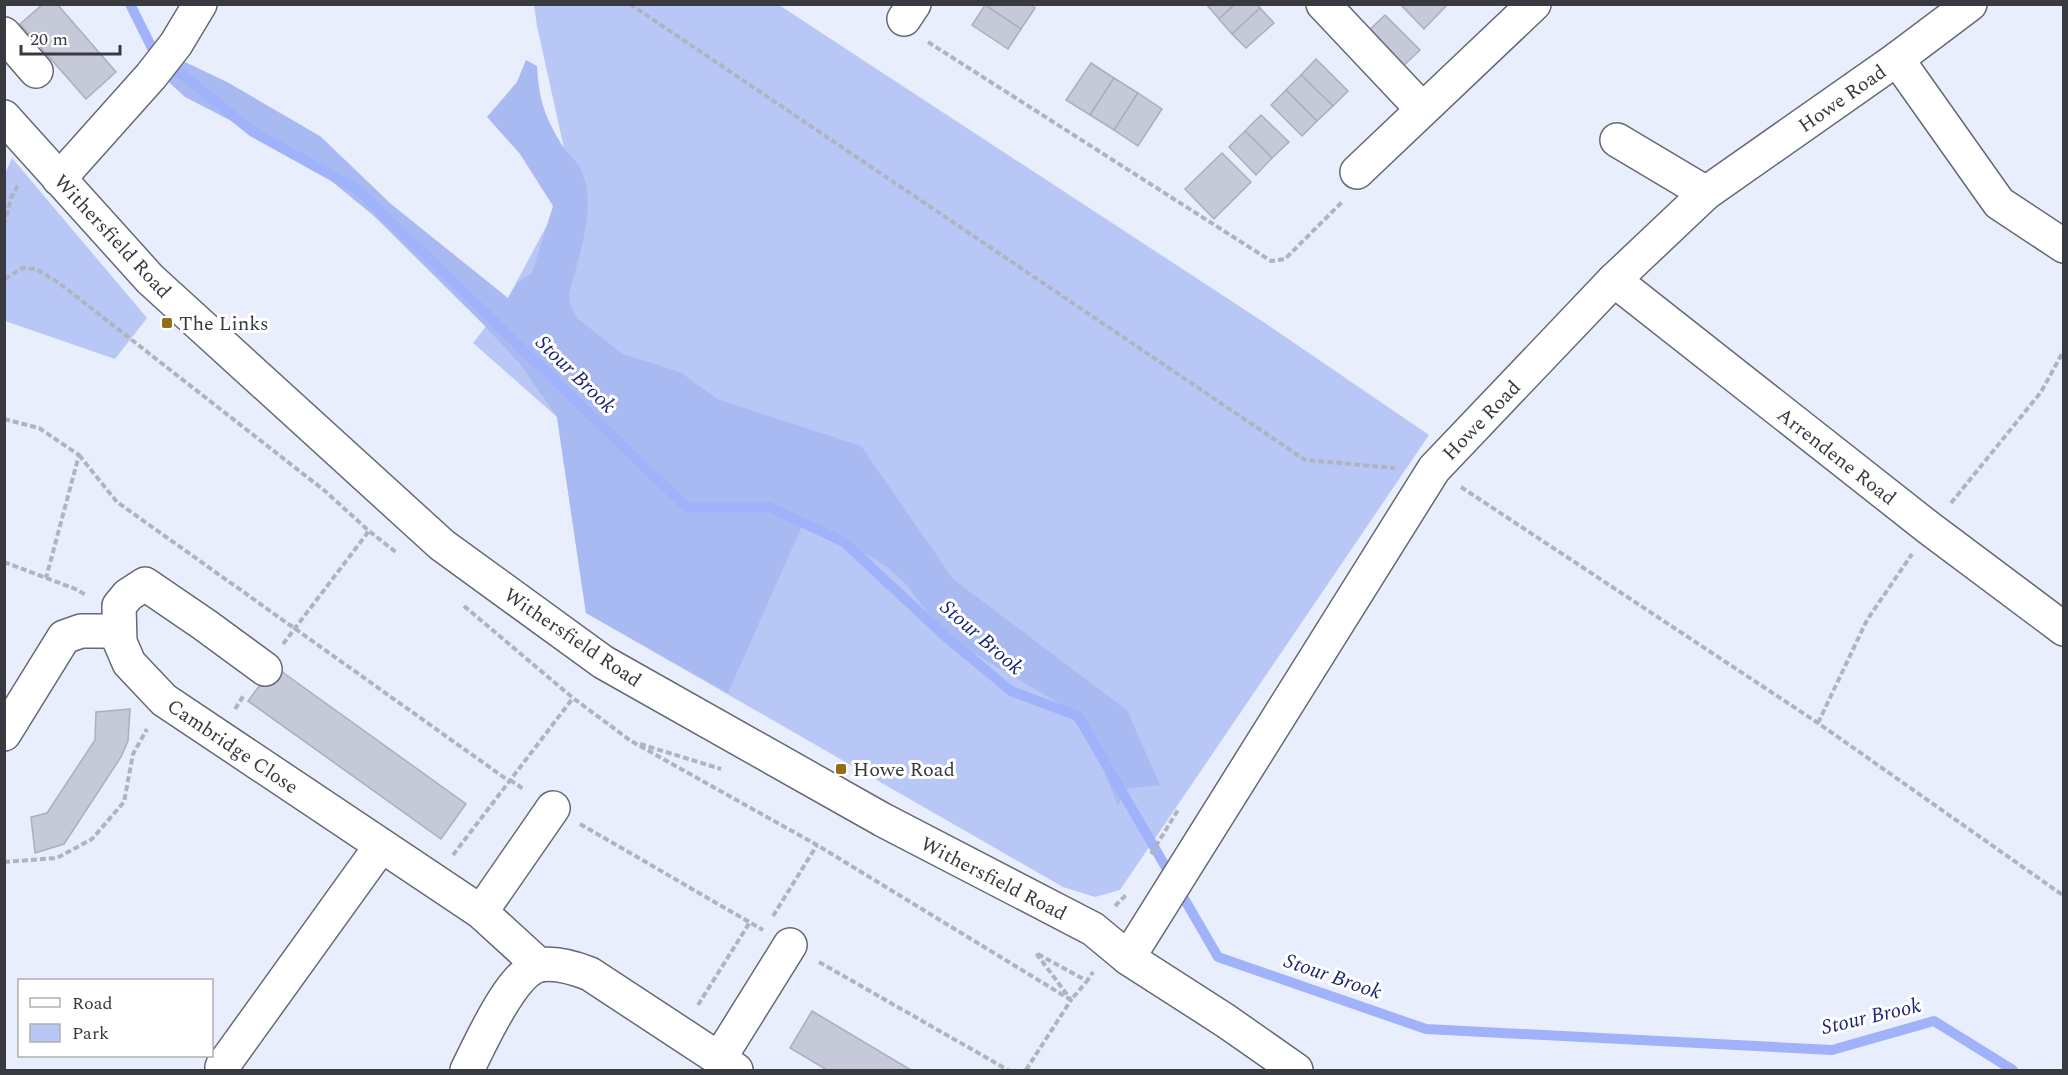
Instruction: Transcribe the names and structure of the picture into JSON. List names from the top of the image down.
{
  "streets": {
    "street": [
      "Howe Road",
      "Withersfield Road",
      "Arrendene Road",
      "Cambridge Close"
    ]
  },
  "crossings": [
    ["Howe Road", "Withersfield Road"],
    ["Howe Road", "Arrendene Road"]
  ],
  "water": ["Stour Brook"],
  "places": {
    "transit": ["The Links", "Howe Road"]
  },
  "legend": ["Road", "Park"],
  "scale_bar": "20 m"
}
